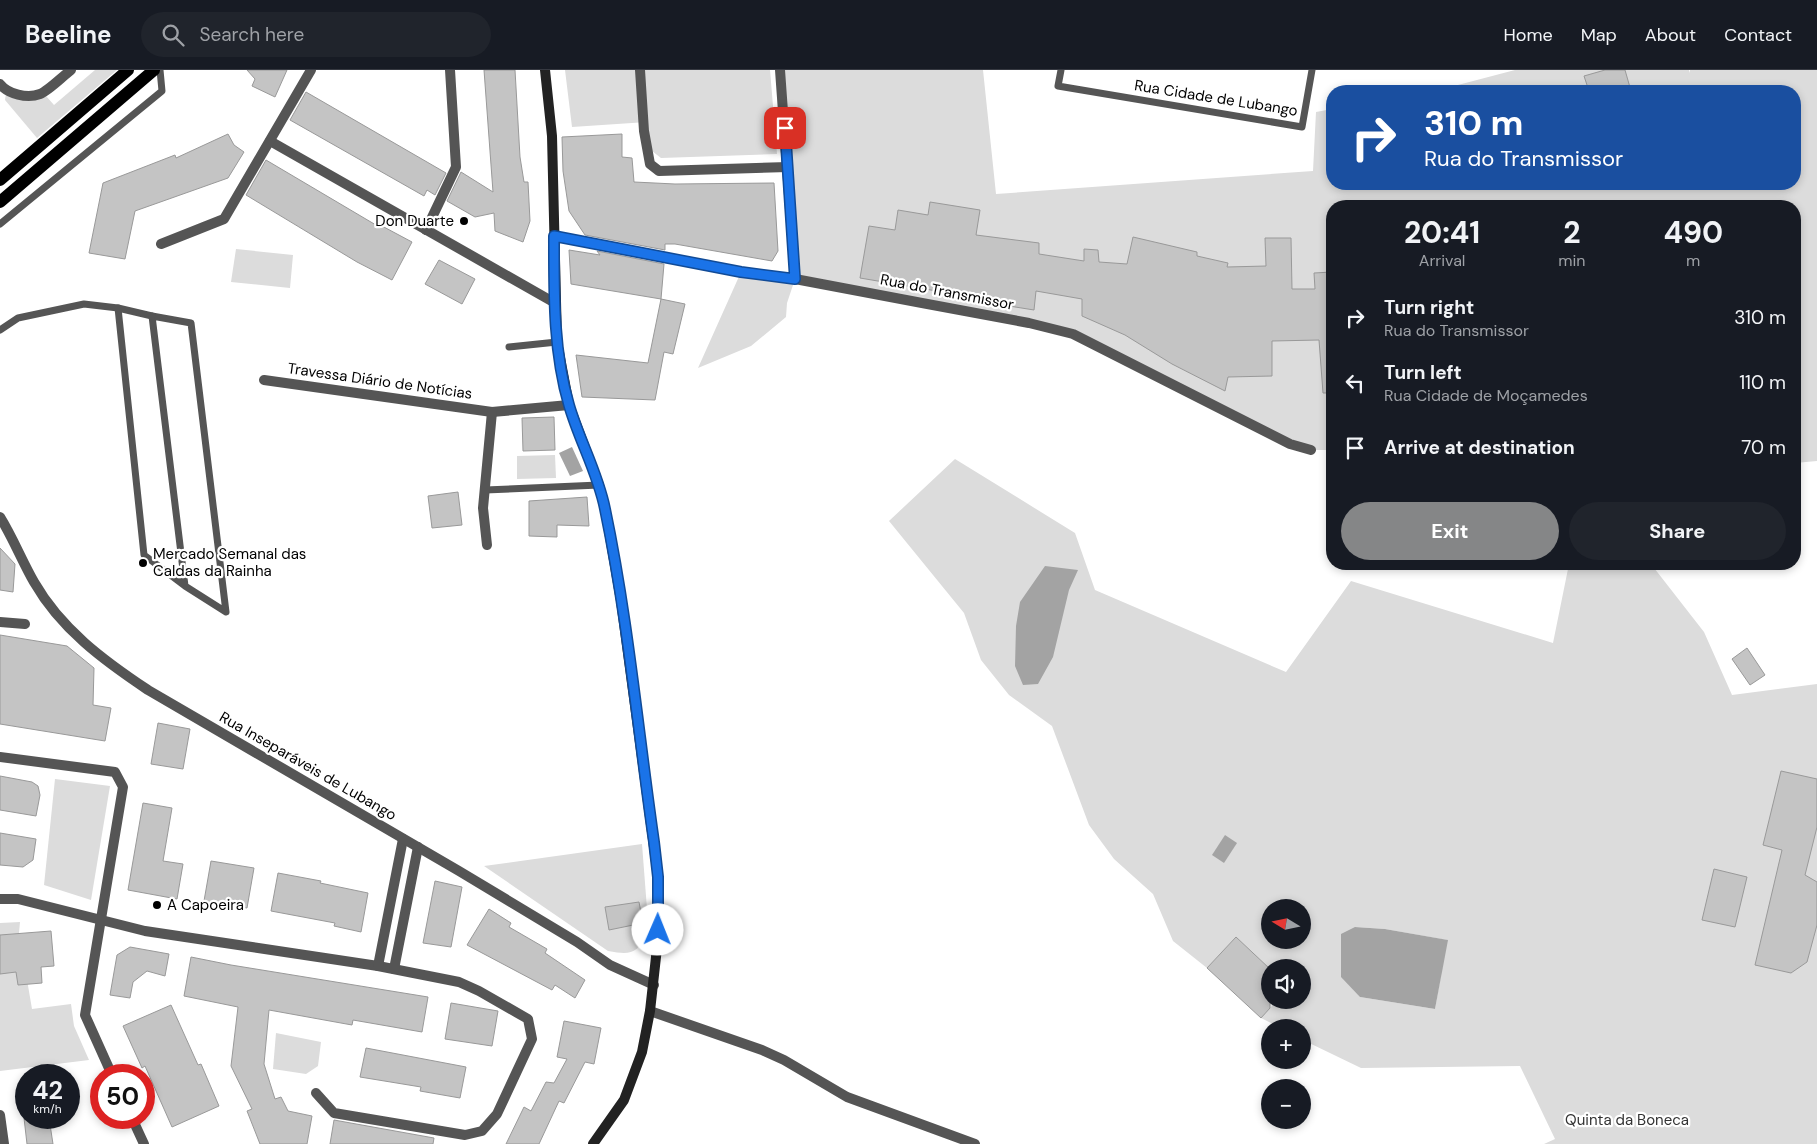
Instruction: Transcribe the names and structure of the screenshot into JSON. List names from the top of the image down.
{
  "streets": {
    "street": ["Rua do Transmissor", "Travessa Diário de Notícias", "Rua Inseparáveis de Lubango"],
    "lane": ["Rua Cidade de Lubango"]
  },
  "parks": ["Quinta da Boneca"],
  "places": ["Don Duarte", "Mercado Semanal das Caldas da Rainha", "A Capoeira"],
  "north": "left",
  "page": {
    "header": "Beeline",
    "search": "Search here",
    "nav": [
      "Home",
      "Map",
      "About",
      "Contact"
    ],
    "turn": ["310 m", "Rua do Transmissor"],
    "eta": [
      "20:41",
      "Arrival",
      "2",
      "min",
      "490",
      "m"
    ],
    "list": [
      {
        "name": "Turn right",
        "note": "Rua do Transmissor",
        "value": "310 m"
      },
      {
        "name": "Turn left",
        "note": "Rua Cidade de Moçamedes",
        "value": "110 m"
      },
      {
        "name": "Arrive at destination",
        "value": "70 m"
      }
    ],
    "buttons": ["Exit", "Share"],
    "map_buttons": ["+", "−"],
    "speed": "42 km/h",
    "limit": "50"
  }
}
